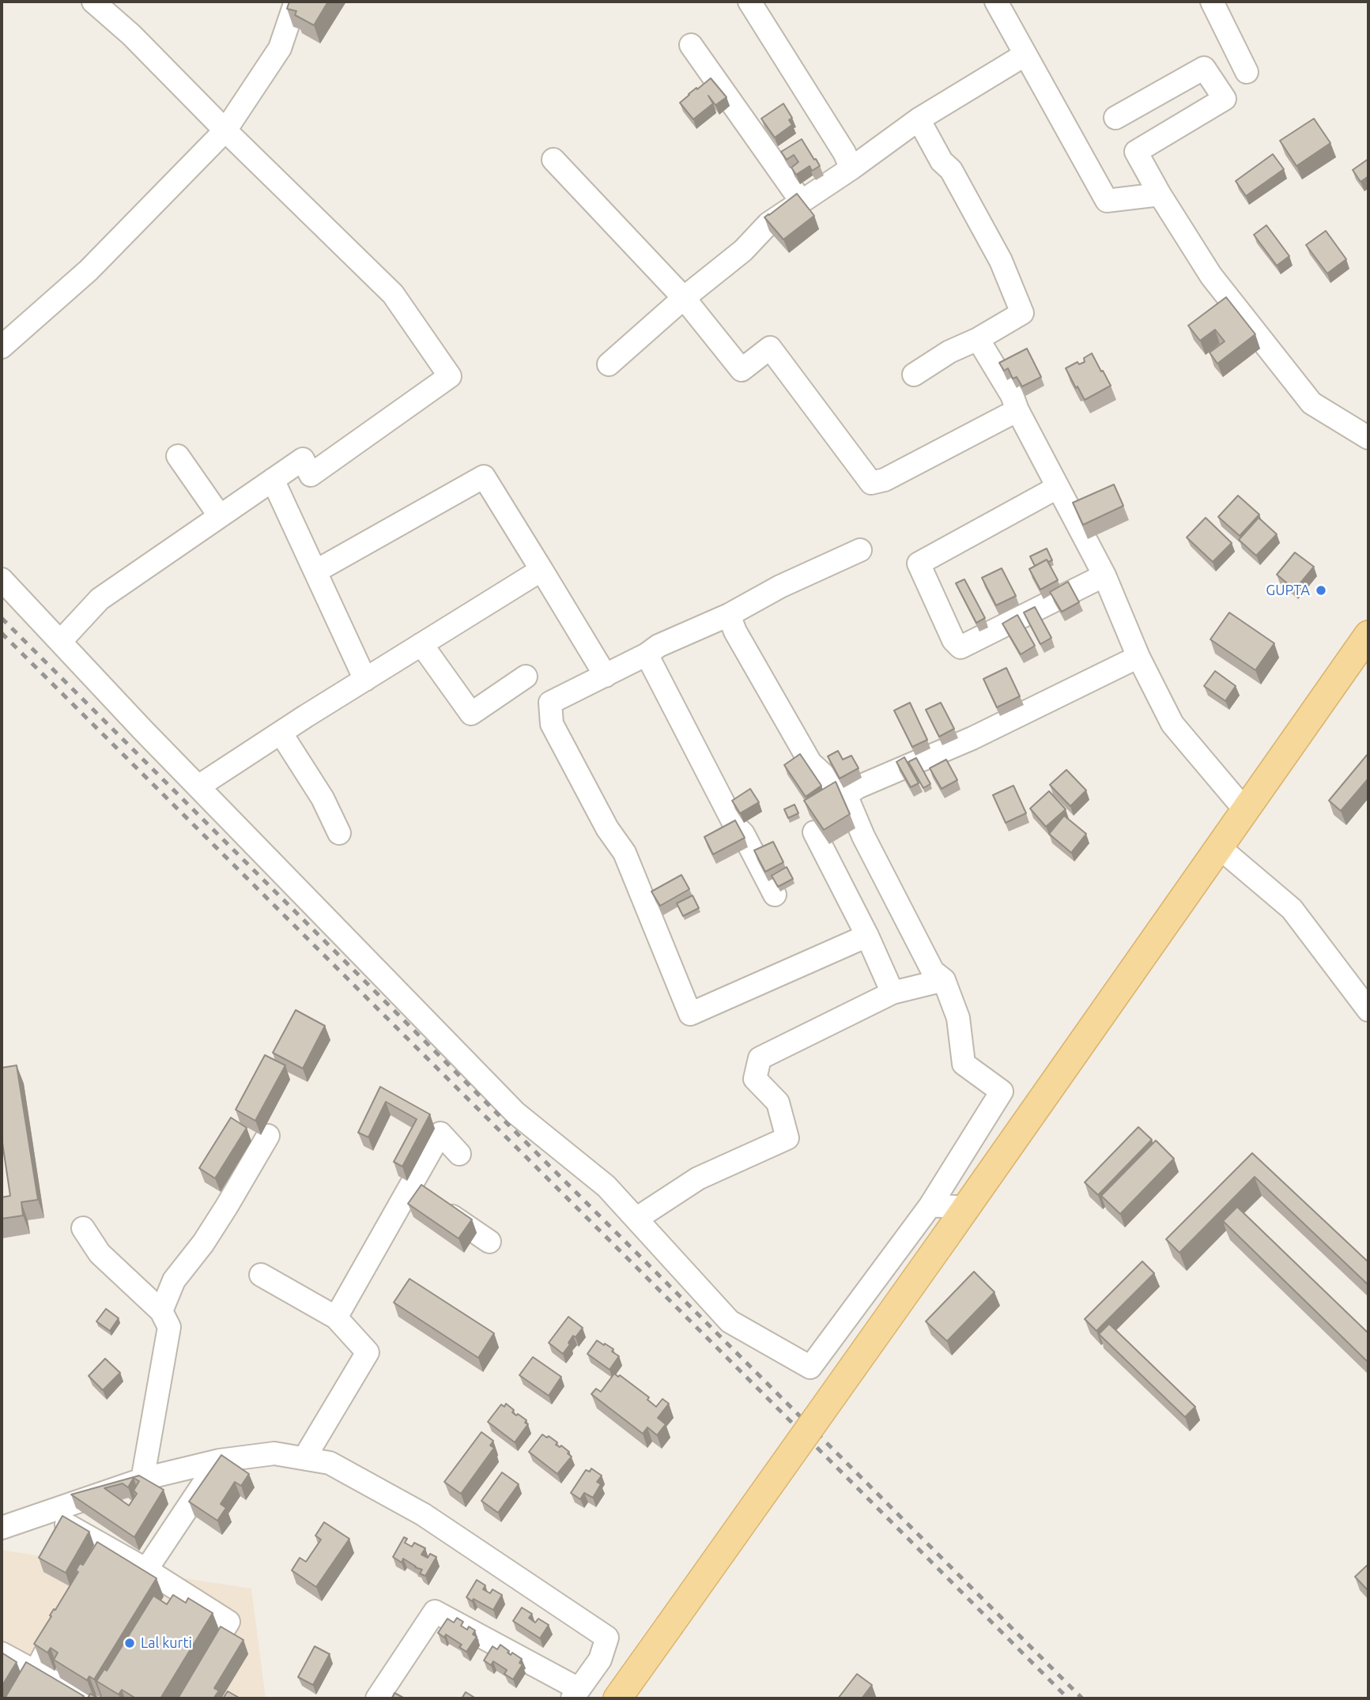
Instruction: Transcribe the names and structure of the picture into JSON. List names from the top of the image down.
{
  "places": ["GUPTA", "Lal kurti"]
}
